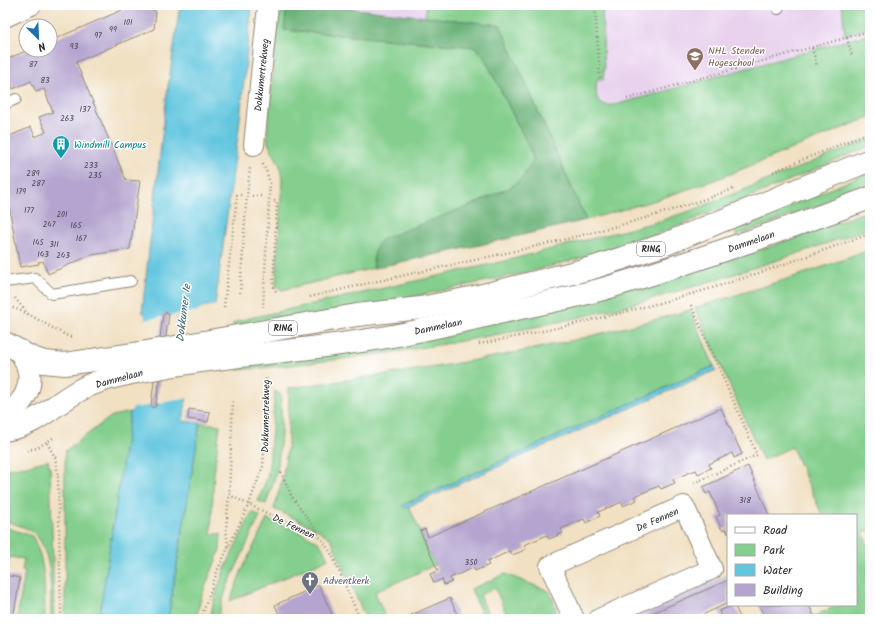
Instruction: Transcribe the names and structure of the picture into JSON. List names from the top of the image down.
{
  "streets": {
    "main road": ["Dammelaan", "RING"],
    "street": ["Dokkumertrekweg", "De Fennen"]
  },
  "crossings": [
    ["Dokkumertrekweg", "De Fennen"]
  ],
  "water": ["Dokkumer Ie"],
  "places": {
    "school or university": ["NHL Stenden Hogeschool"],
    "building": ["Windmill Campus"],
    "church": ["Adventkerk"]
  },
  "house_numbers": [
    "101",
    "99",
    "97",
    "93",
    "87",
    "83",
    "137",
    "263",
    "233",
    "289",
    "235",
    "287",
    "179",
    "177",
    "201",
    "247",
    "165",
    "167",
    "145",
    "311",
    "143",
    "243",
    "318",
    "350"
  ],
  "legend": [
    "Road",
    "Park",
    "Water",
    "Building"
  ],
  "north": "bottom right"
}
